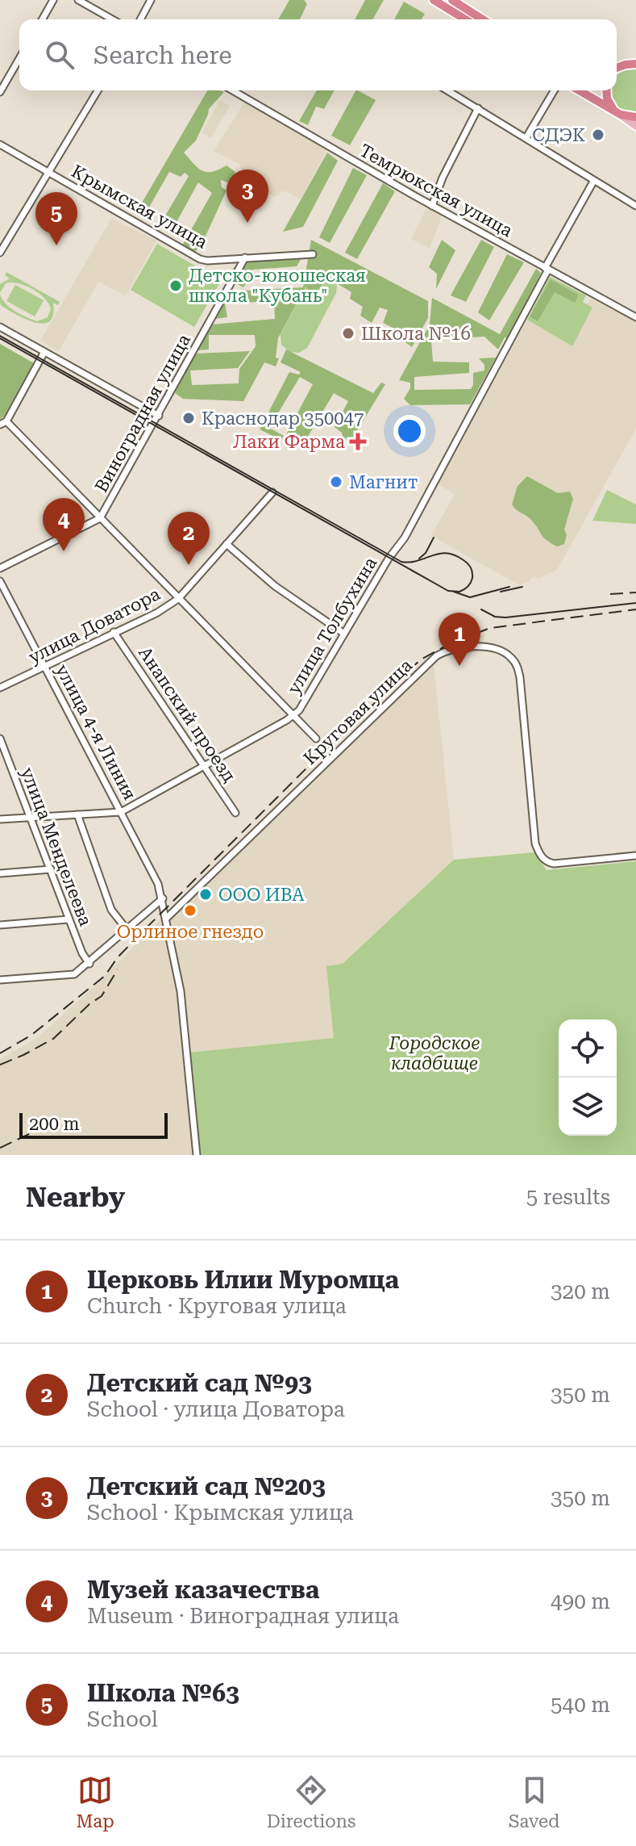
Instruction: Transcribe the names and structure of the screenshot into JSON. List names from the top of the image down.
{
  "streets": {
    "street": [
      "Темрюкская улица",
      "Крымская улица",
      "Виноградная улица",
      "улица Доватора",
      "улица Толбухина",
      "Круговая улица",
      "Анапский проезд",
      "улица 4-я Линия",
      "улица Менделеева"
    ]
  },
  "crossings": [
    ["Темрюкская улица", "улица Толбухина"],
    ["Крымская улица", "Виноградная улица"],
    ["улица Доватора", "Анапский проезд"],
    ["улица Доватора", "улица 4-я Линия"],
    ["улица Толбухина", "Анапский проезд"],
    ["улица Толбухина", "улица 4-я Линия"],
    ["улица Толбухина", "улица Менделеева"],
    ["Круговая улица", "улица 4-я Линия"]
  ],
  "parks": ["Городское кладбище"],
  "places": {
    "other": [
      "СДЭК",
      "Детско-юношеская школа \"Кубань\"",
      "Школа №16",
      "Краснодар 350047",
      "Магнит",
      "ООО ИВА",
      "Орлиное гнездо"
    ],
    "health": ["Лаки Фарма"]
  },
  "scale_bar": "200 m",
  "page": {
    "search": "Search here",
    "pins": [
      "3",
      "5",
      "4",
      "2",
      "1"
    ],
    "scale": "200 m",
    "heading": ["Nearby", "5 results"],
    "list": [
      {
        "mark": "1",
        "name": "Церковь Илии Муромца",
        "note": "Church · Круговая улица",
        "value": "320 m"
      },
      {
        "mark": "2",
        "name": "Детский сад №93",
        "note": "School · улица Доватора",
        "value": "350 m"
      },
      {
        "mark": "3",
        "name": "Детский сад №203",
        "note": "School · Крымская улица",
        "value": "350 m"
      },
      {
        "mark": "4",
        "name": "Музей казачества",
        "note": "Museum · Виноградная улица",
        "value": "490 m"
      },
      {
        "mark": "5",
        "name": "Школа №63",
        "note": "School",
        "value": "540 m"
      }
    ],
    "nav": ["Map", "Directions", "Saved"]
  }
}
